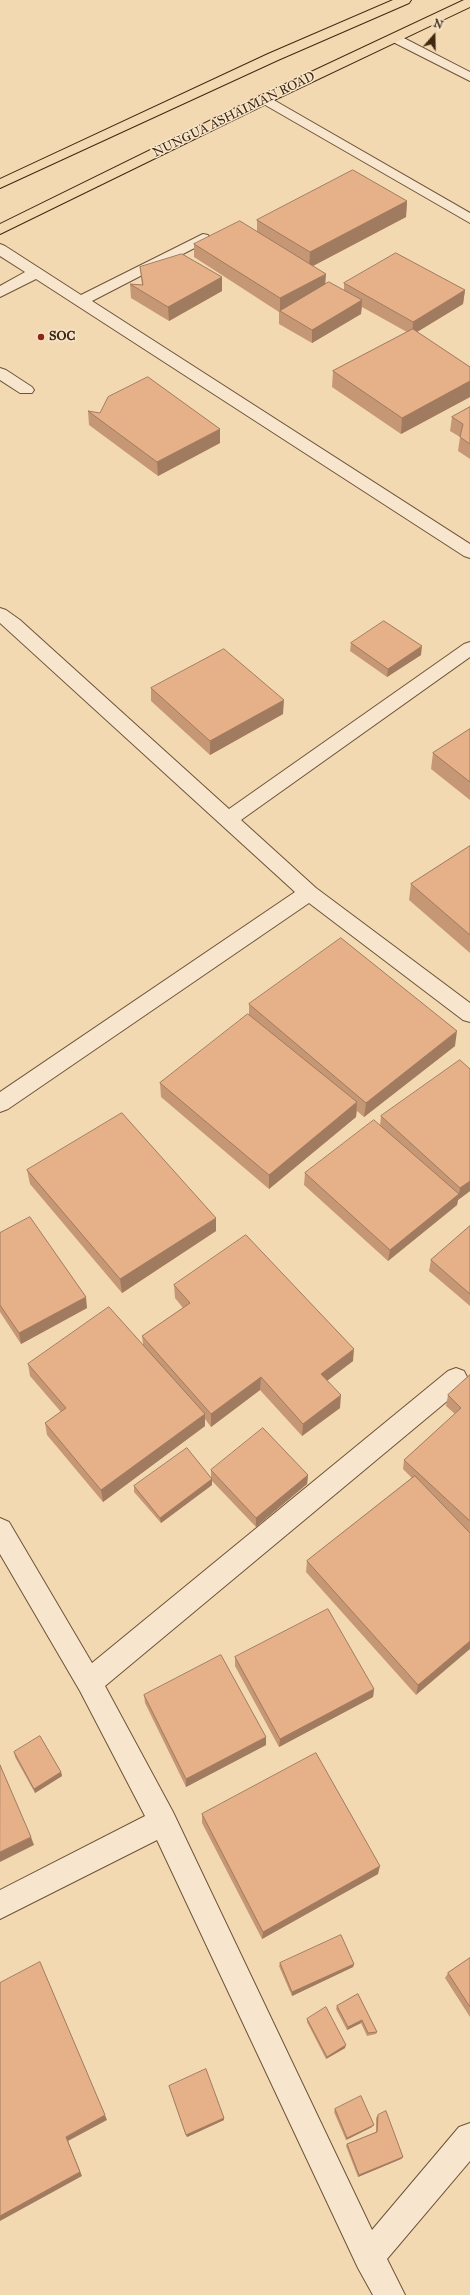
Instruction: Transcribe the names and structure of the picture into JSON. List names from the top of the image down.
{
  "streets": {
    "main road": ["NUNGUA ASHAIMAN ROAD"]
  },
  "places": ["SOC"],
  "north": "top"
}
